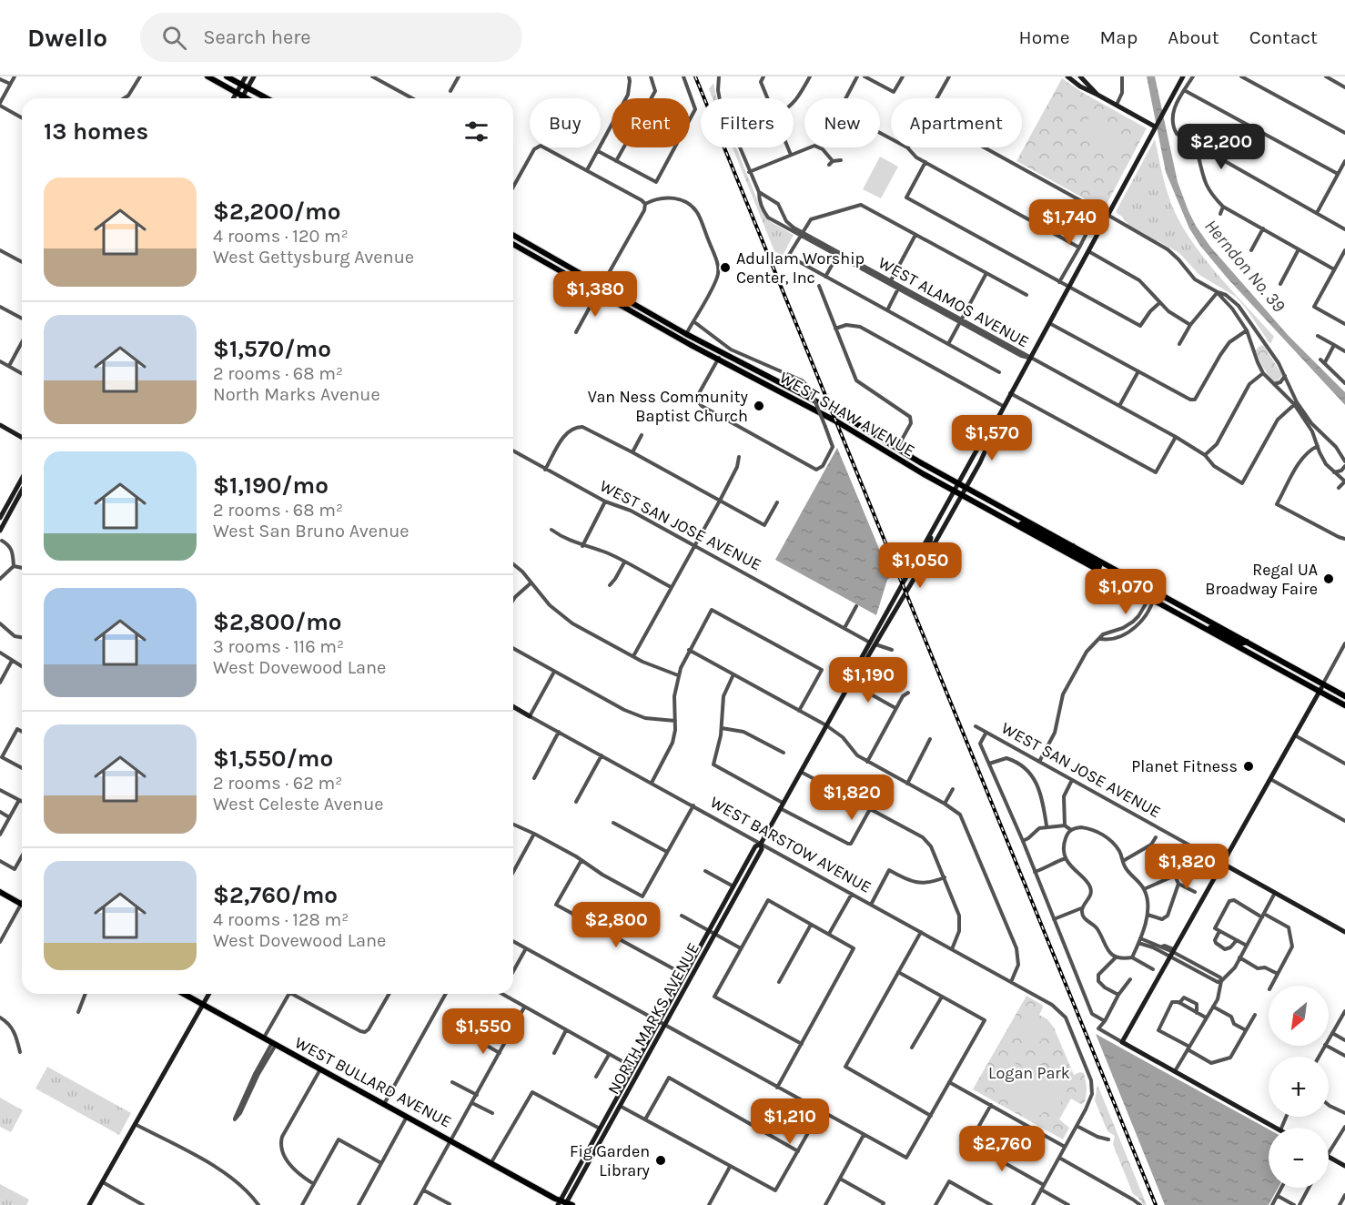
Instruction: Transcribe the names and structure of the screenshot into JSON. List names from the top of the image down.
{
  "streets": {
    "main road": [
      "WEST SHAW AVENUE",
      "WEST SAN JOSE AVENUE",
      "WEST BARSTOW AVENUE",
      "NORTH MARKS AVENUE",
      "WEST BULLARD AVENUE"
    ],
    "street": ["WEST ALAMOS AVENUE"]
  },
  "crossings": [
    ["WEST ALAMOS AVENUE", "NORTH MARKS AVENUE"],
    ["WEST SHAW AVENUE", "NORTH MARKS AVENUE"],
    ["WEST SAN JOSE AVENUE", "NORTH MARKS AVENUE"],
    ["WEST BARSTOW AVENUE", "NORTH MARKS AVENUE"],
    ["NORTH MARKS AVENUE", "WEST BULLARD AVENUE"]
  ],
  "water": ["Herndon No. 39"],
  "parks": ["Logan Park"],
  "places": [
    "Adullam Worship Center, Inc",
    "Van Ness Community Baptist Church",
    "Regal UA Broadway Faire",
    "Planet Fitness",
    "Fig Garden Library"
  ],
  "north": "bottom left",
  "page": {
    "header": "Dwello",
    "search": "Search here",
    "nav": [
      "Home",
      "Map",
      "About",
      "Contact"
    ],
    "chip": [
      "Buy",
      "Rent",
      "Filters",
      "New",
      "Apartment"
    ],
    "heading": "13 homes",
    "price": [
      "$2,200",
      "$1,740",
      "$1,380",
      "$1,570",
      "$1,050",
      "$1,070",
      "$1,190",
      "$1,820",
      "$1,820",
      "$2,800",
      "$1,550",
      "$1,210",
      "$2,760"
    ],
    "list": [
      {
        "name": "$2,200/mo",
        "note": "4 rooms · 120 m² · West Gettysburg Avenue"
      },
      {
        "name": "$1,570/mo",
        "note": "2 rooms · 68 m² · North Marks Avenue"
      },
      {
        "name": "$1,190/mo",
        "note": "2 rooms · 68 m² · West San Bruno Avenue"
      },
      {
        "name": "$2,800/mo",
        "note": "3 rooms · 116 m² · West Dovewood Lane"
      },
      {
        "name": "$1,550/mo",
        "note": "2 rooms · 62 m² · West Celeste Avenue"
      },
      {
        "name": "$2,760/mo",
        "note": "4 rooms · 128 m² · West Dovewood Lane"
      }
    ],
    "map_buttons": ["+", "−"]
  }
}
